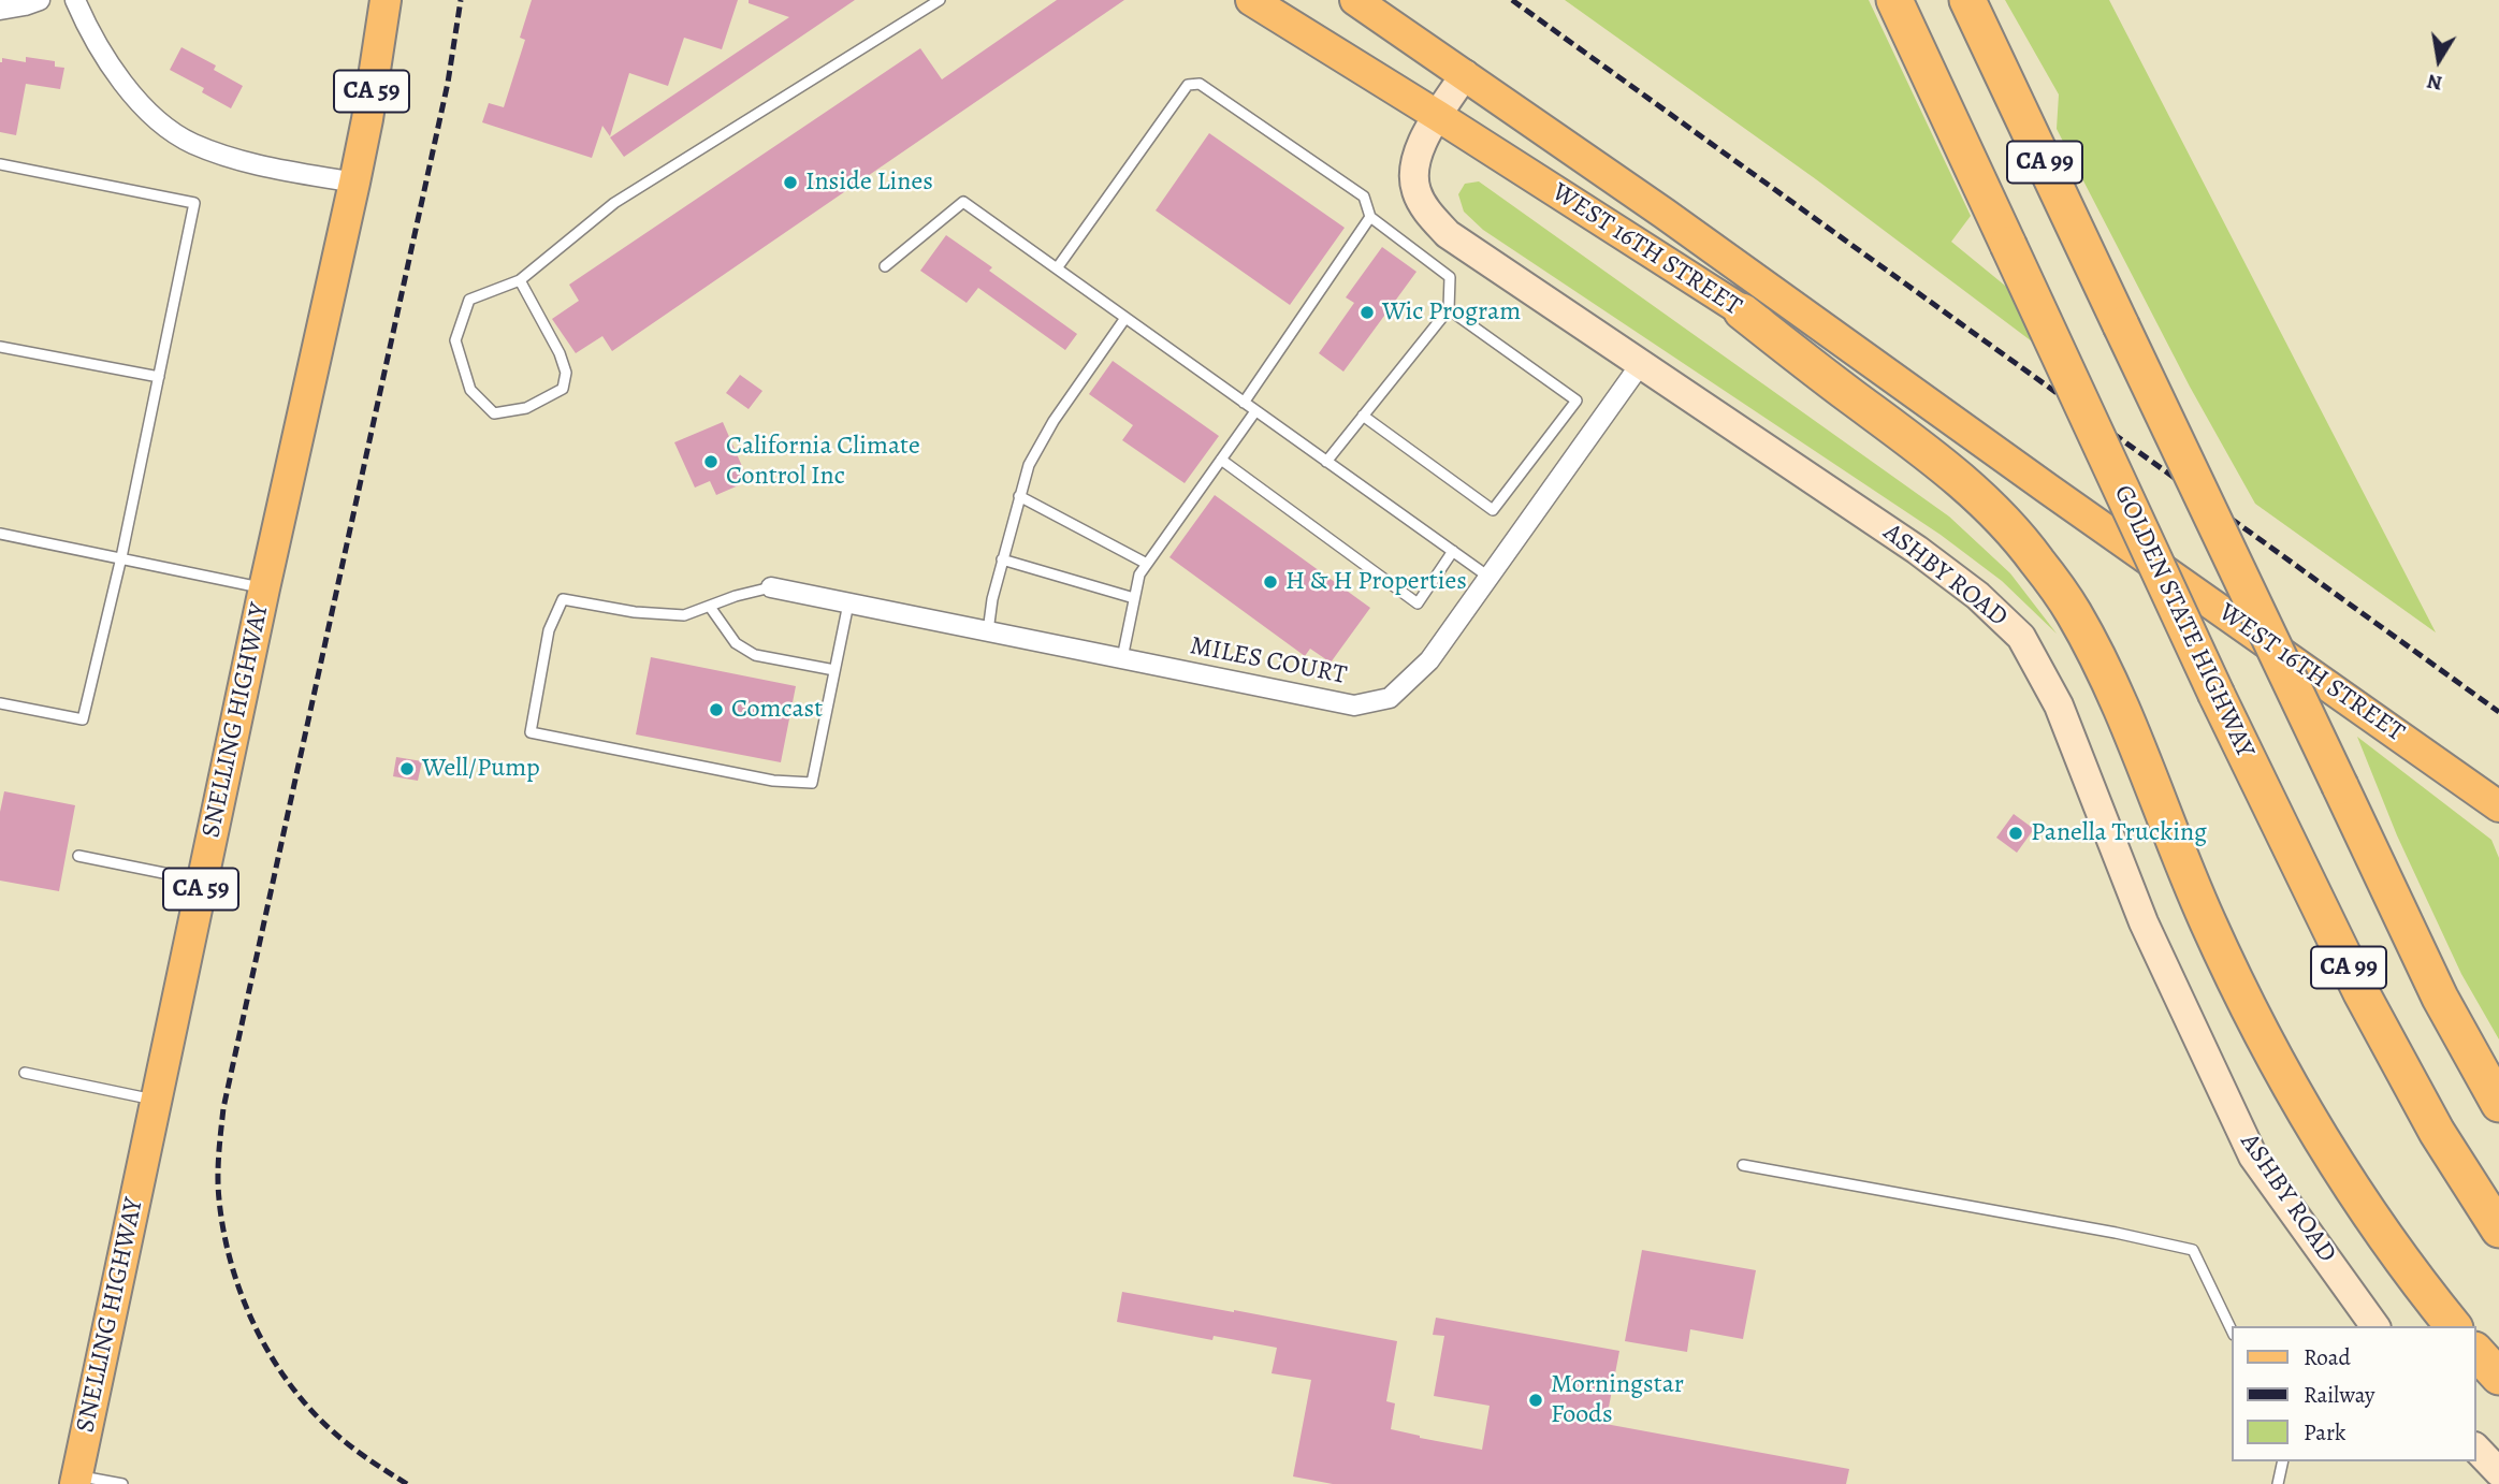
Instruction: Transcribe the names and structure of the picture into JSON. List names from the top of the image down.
{
  "streets": {
    "highway": ["CA 99", "GOLDEN STATE HIGHWAY"],
    "main road": [
      "CA 59",
      "WEST 16TH STREET",
      "ASHBY ROAD",
      "SNELLING HIGHWAY"
    ],
    "street": ["MILES COURT"]
  },
  "crossings": [
    ["WEST 16TH STREET", "ASHBY ROAD"],
    ["ASHBY ROAD", "MILES COURT"]
  ],
  "places": [
    "Inside Lines",
    "Wic Program",
    "California Climate Control Inc",
    "H & H Properties",
    "Comcast",
    "Well/Pump",
    "Panella Trucking",
    "Morningstar Foods"
  ],
  "legend": ["Road", "Railway", "Park"],
  "north": "bottom"
}
